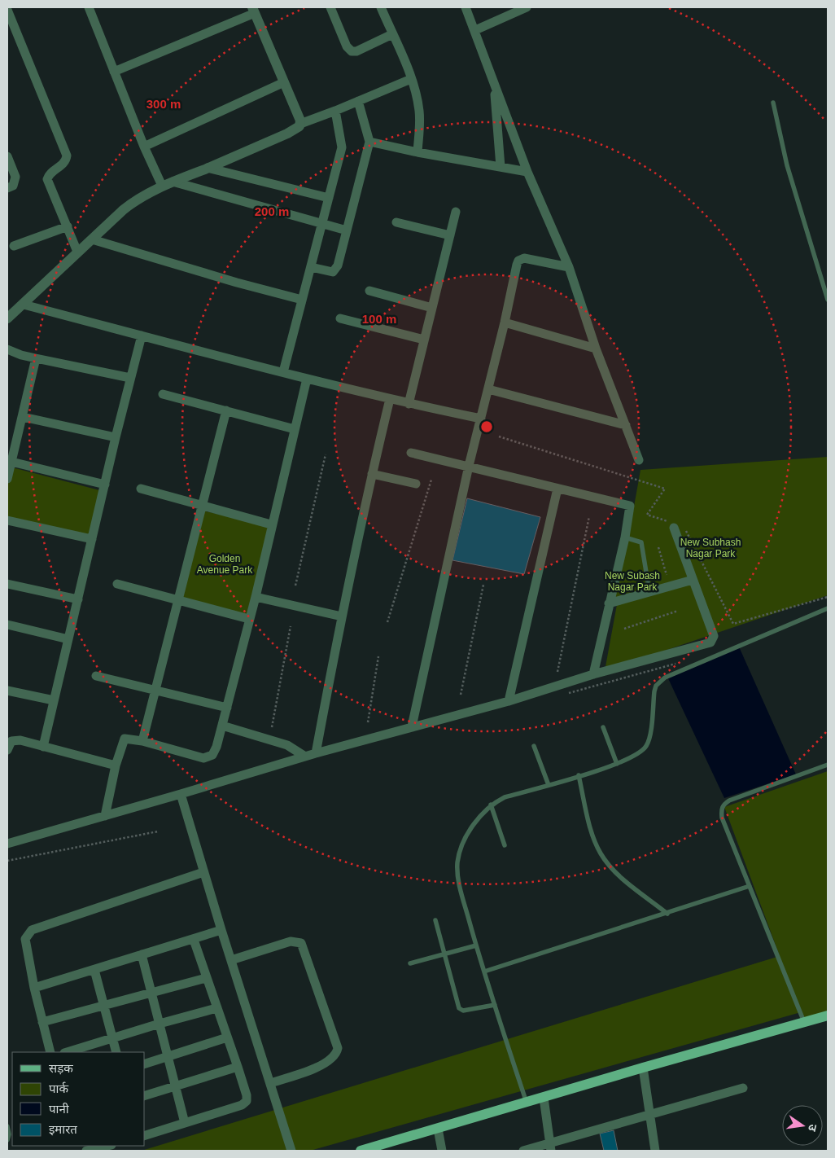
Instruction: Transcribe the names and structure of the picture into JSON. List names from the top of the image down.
{
  "parks": ["New Subhash Nagar Park", "Golden Avenue Park", "New Subash Nagar Park"],
  "legend": [
    "सड़क",
    "पार्क",
    "पानी",
    "इमारत"
  ],
  "north": "right",
  "rings": ["300 m", "200 m", "100 m"]
}
